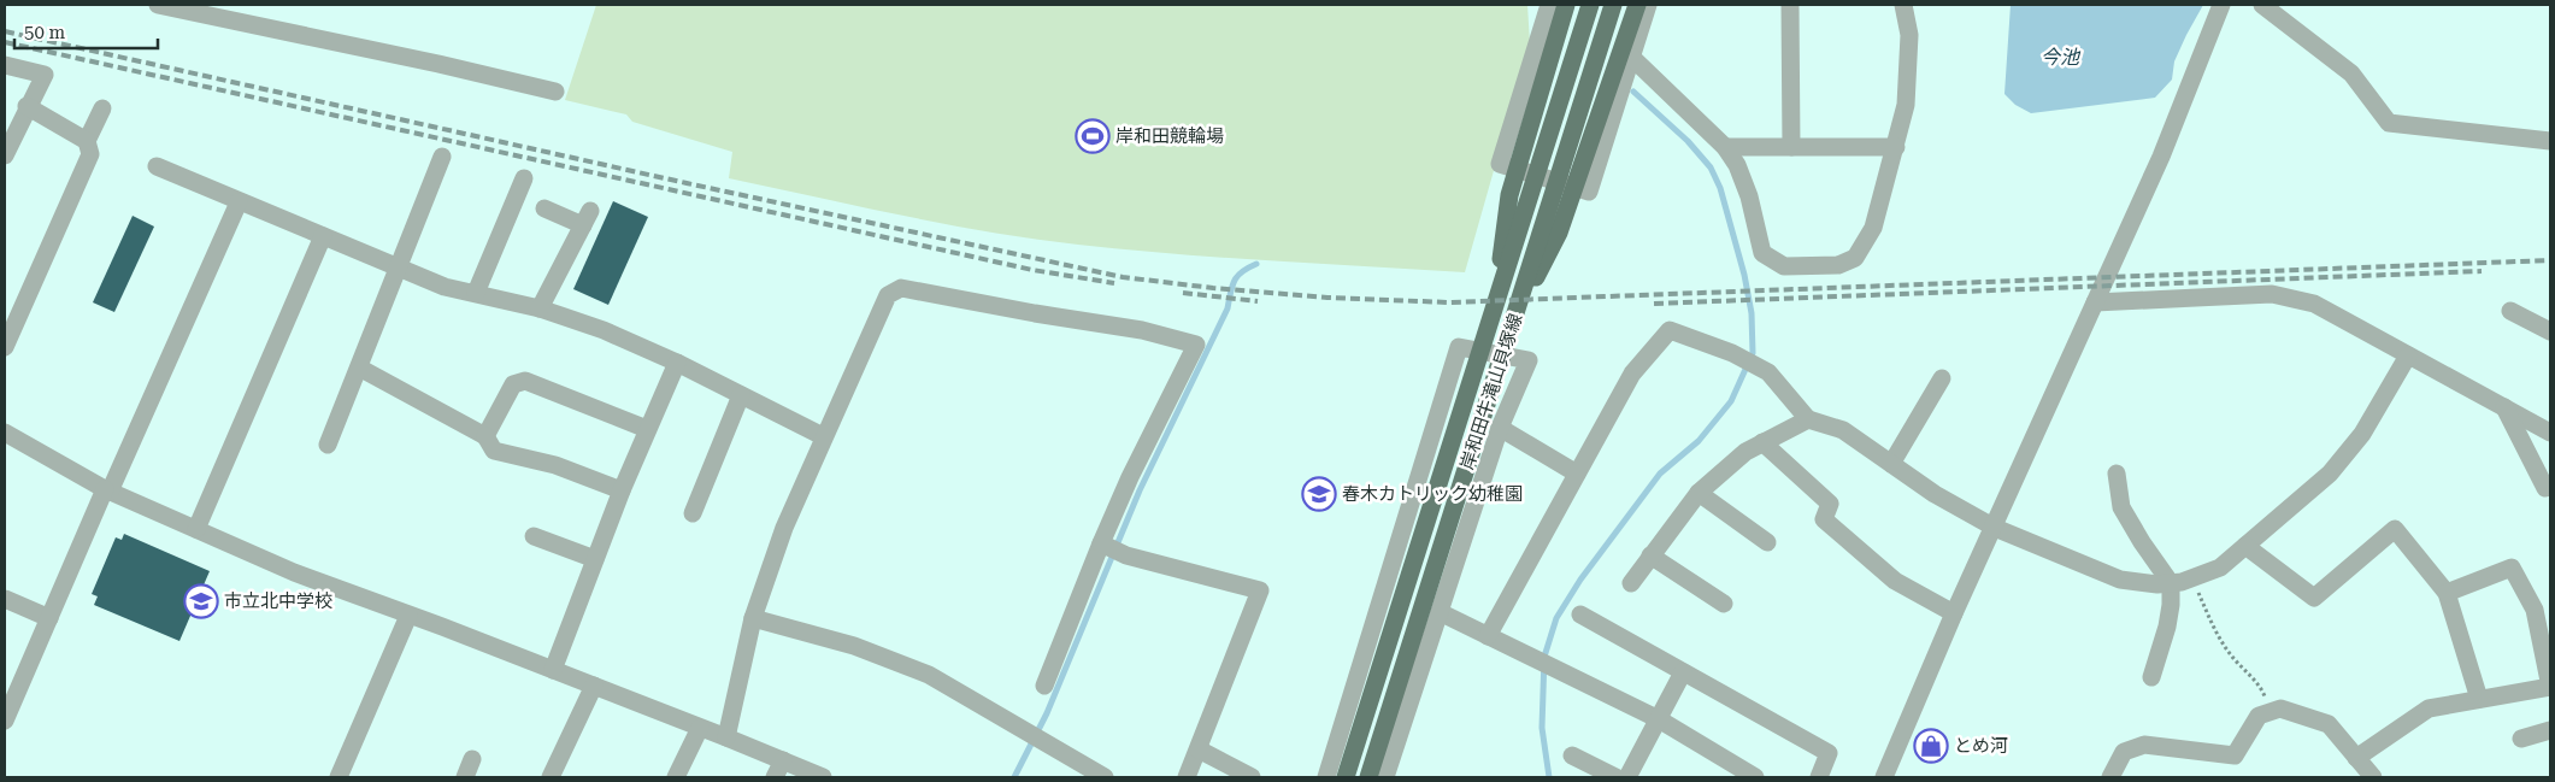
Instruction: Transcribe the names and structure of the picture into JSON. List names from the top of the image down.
{
  "streets": {
    "main road": ["岸和田牛滝山貝塚線"]
  },
  "water": ["今池"],
  "places": {
    "sports": ["岸和田競輪場"],
    "school or university": ["春木カトリック幼稚園", "市立北中学校"],
    "shop": ["とめ河"]
  },
  "scale_bar": "50 m"
}
